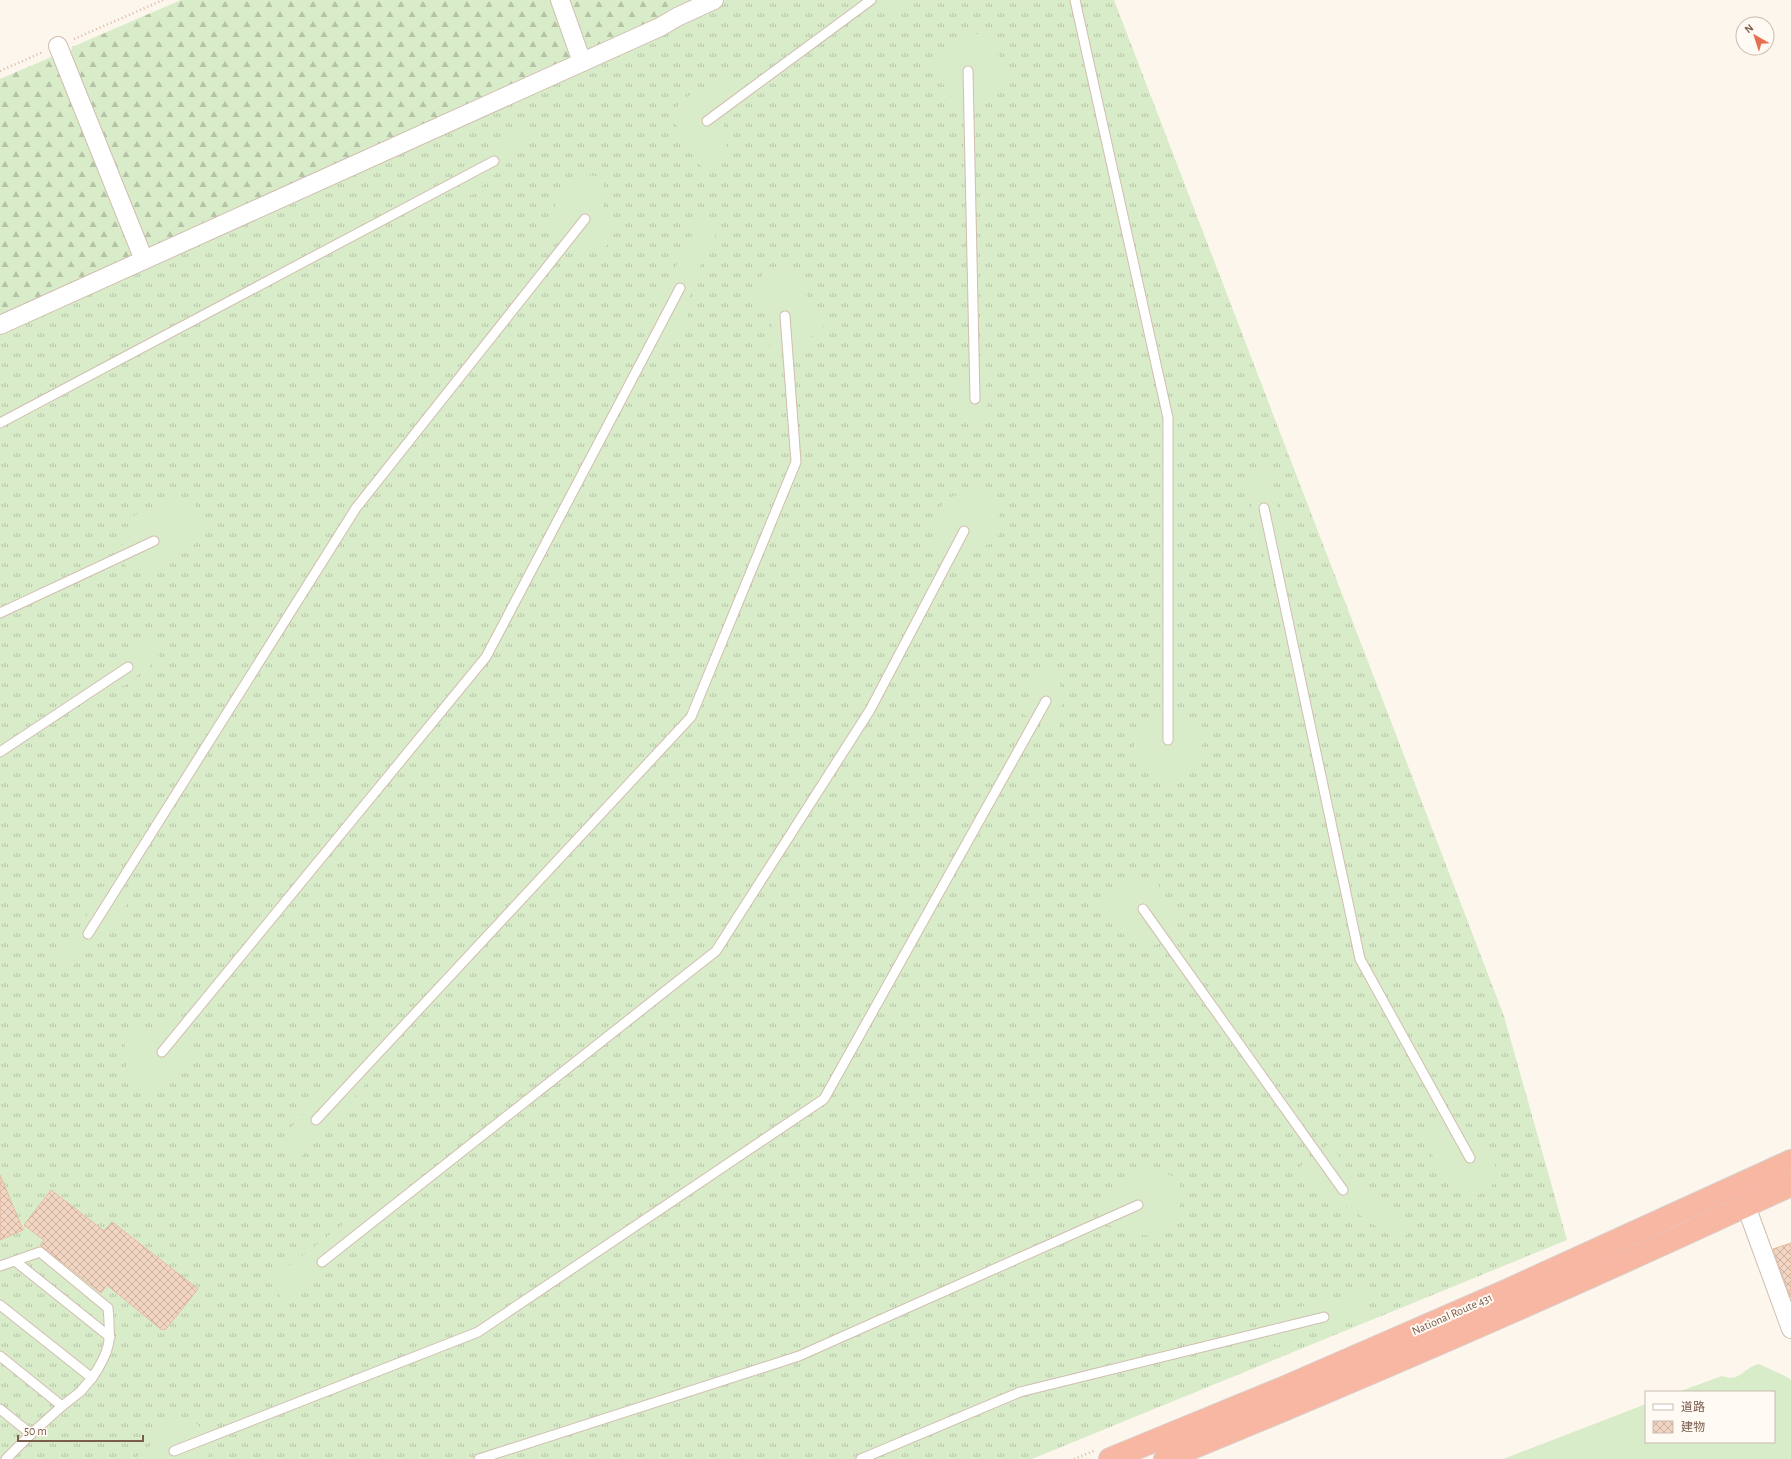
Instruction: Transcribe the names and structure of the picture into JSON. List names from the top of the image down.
{
  "streets": {
    "highway": ["National Route 431"]
  },
  "legend": ["道路", "建物"],
  "scale_bar": "50 m",
  "north": "top left"
}
